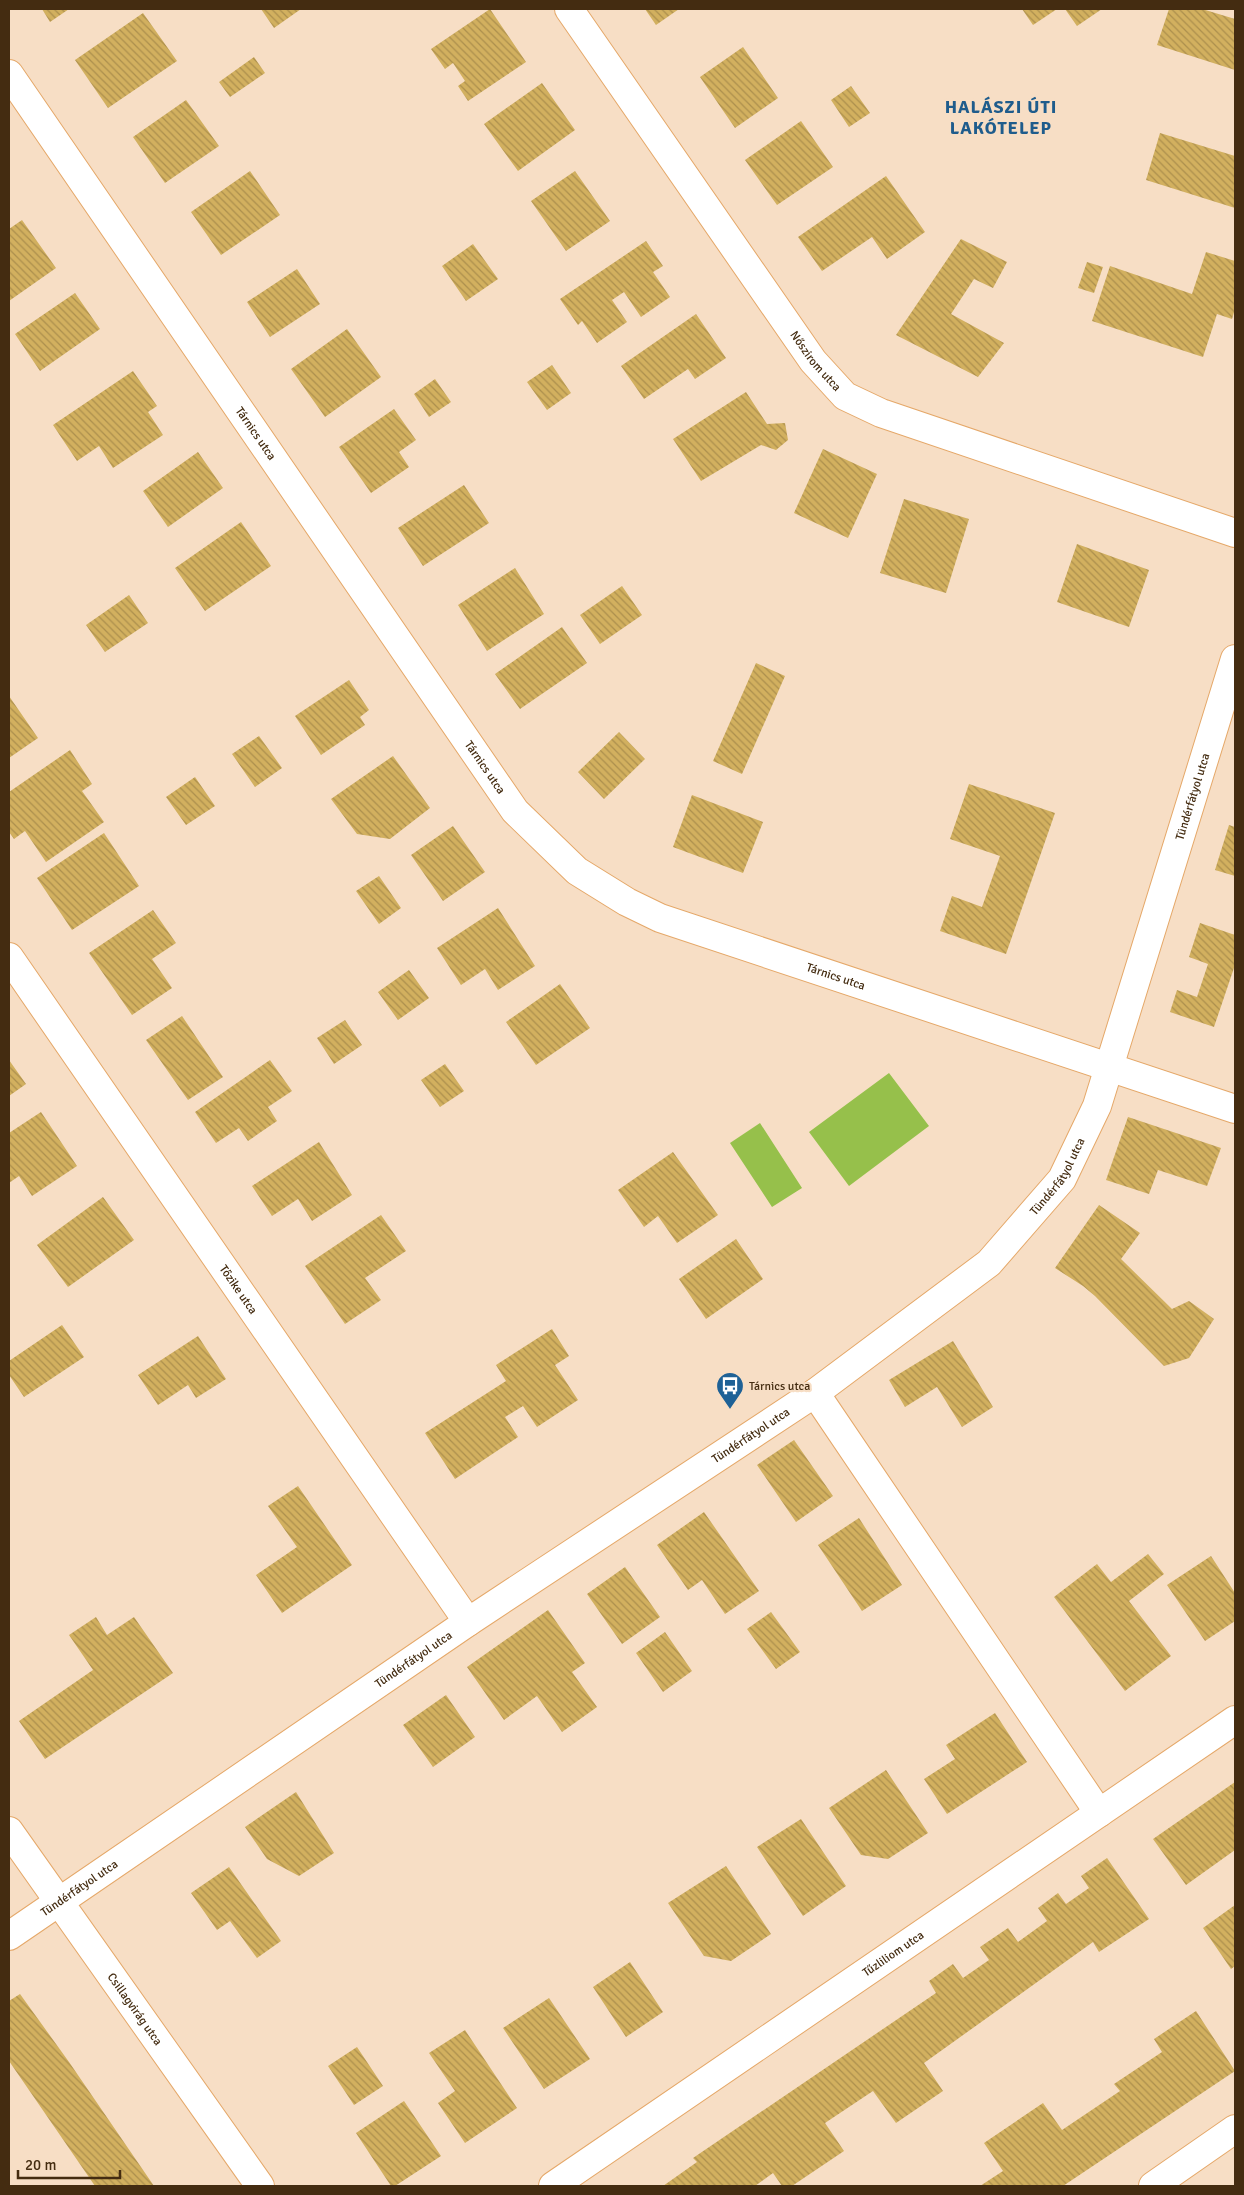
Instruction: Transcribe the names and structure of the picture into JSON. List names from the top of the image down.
{
  "streets": {
    "street": [
      "Nőszirom utca",
      "Tárnics utca",
      "Tündérfátyol utca",
      "Tőzike utca",
      "Tűzliliom utca",
      "Csillagvirág utca"
    ]
  },
  "crossings": [
    ["Tárnics utca", "Tündérfátyol utca"],
    ["Tündérfátyol utca", "Tőzike utca"],
    ["Tündérfátyol utca", "Csillagvirág utca"]
  ],
  "districts": ["HALÁSZI ÚTI LAKÓTELEP"],
  "places": {
    "bus stop": ["Tárnics utca"]
  },
  "scale_bar": "20 m"
}
